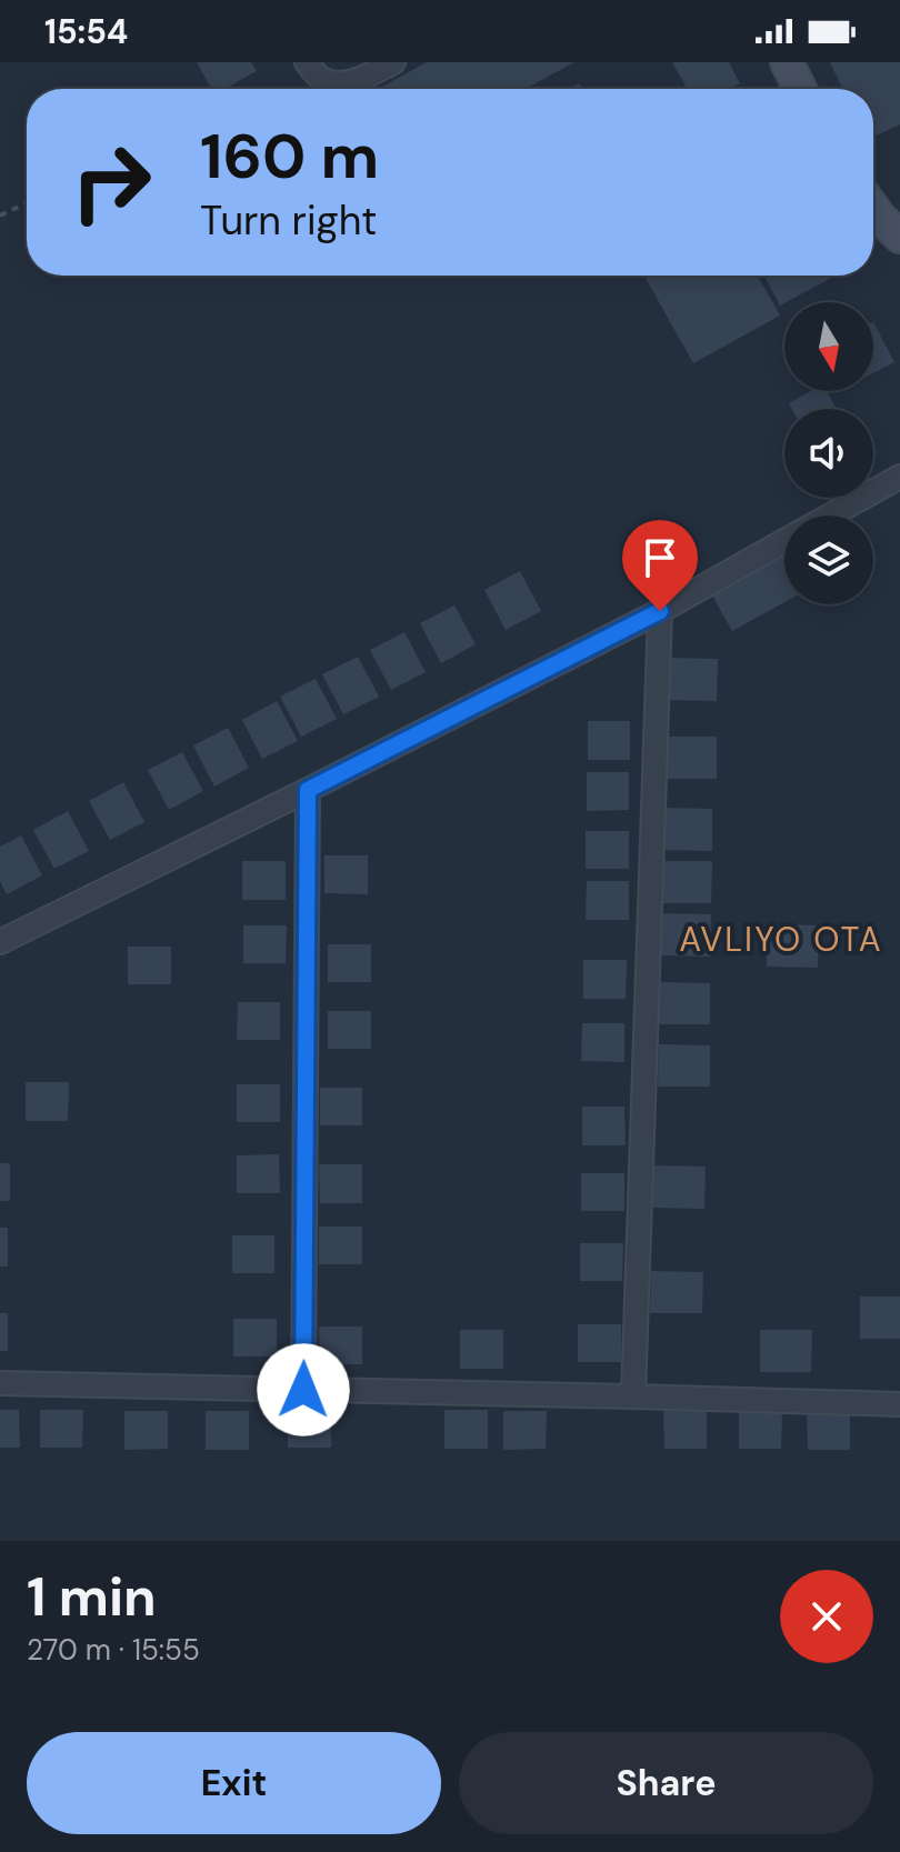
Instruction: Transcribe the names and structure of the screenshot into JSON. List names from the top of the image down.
{
  "districts": ["AVLIYO OTA"],
  "north": "bottom",
  "page": {
    "status": "15:54",
    "turn": ["160 m", "Turn right"],
    "heading": ["1 min", "270 m · 15:55"],
    "buttons": ["Exit", "Share"]
  }
}
